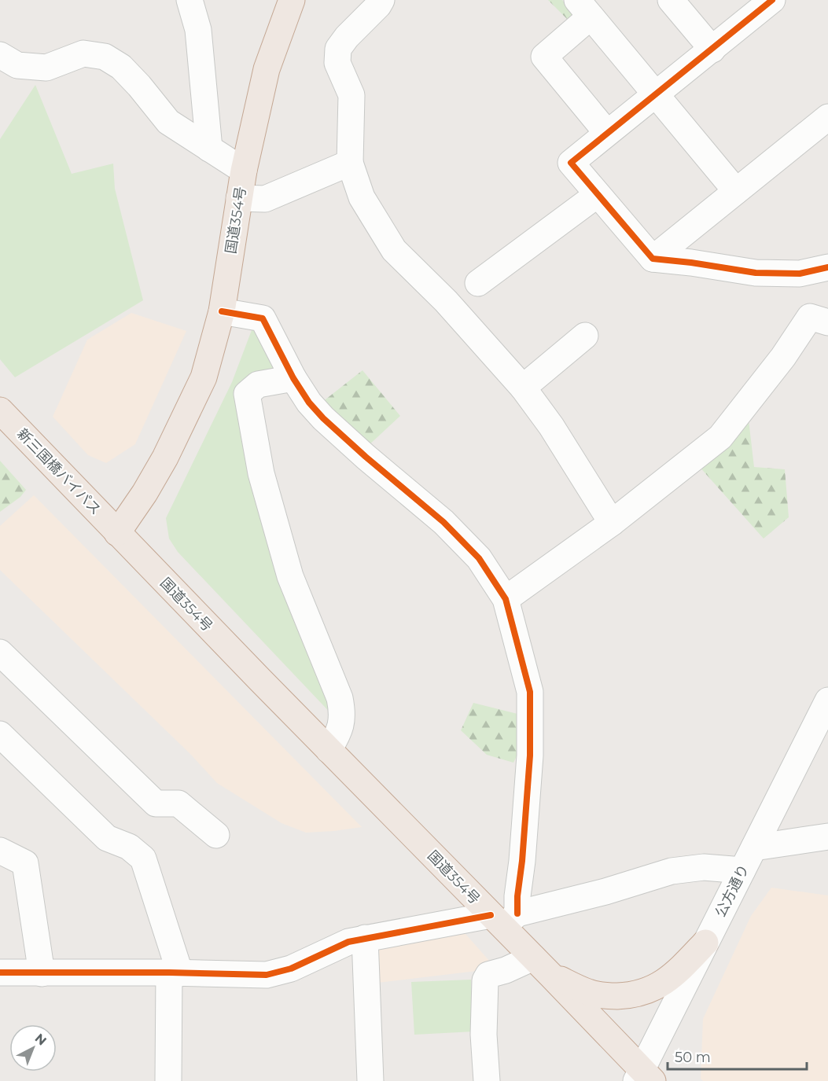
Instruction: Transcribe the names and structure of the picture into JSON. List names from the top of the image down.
{
  "streets": {
    "highway": ["国道354号", "新三国橋バイパス"],
    "street": ["公方通り"]
  },
  "crossings": [
    ["国道354号", "新三国橋バイパス"],
    ["国道354号", "公方通り"]
  ],
  "scale_bar": "50 m",
  "north": "top right"
}
